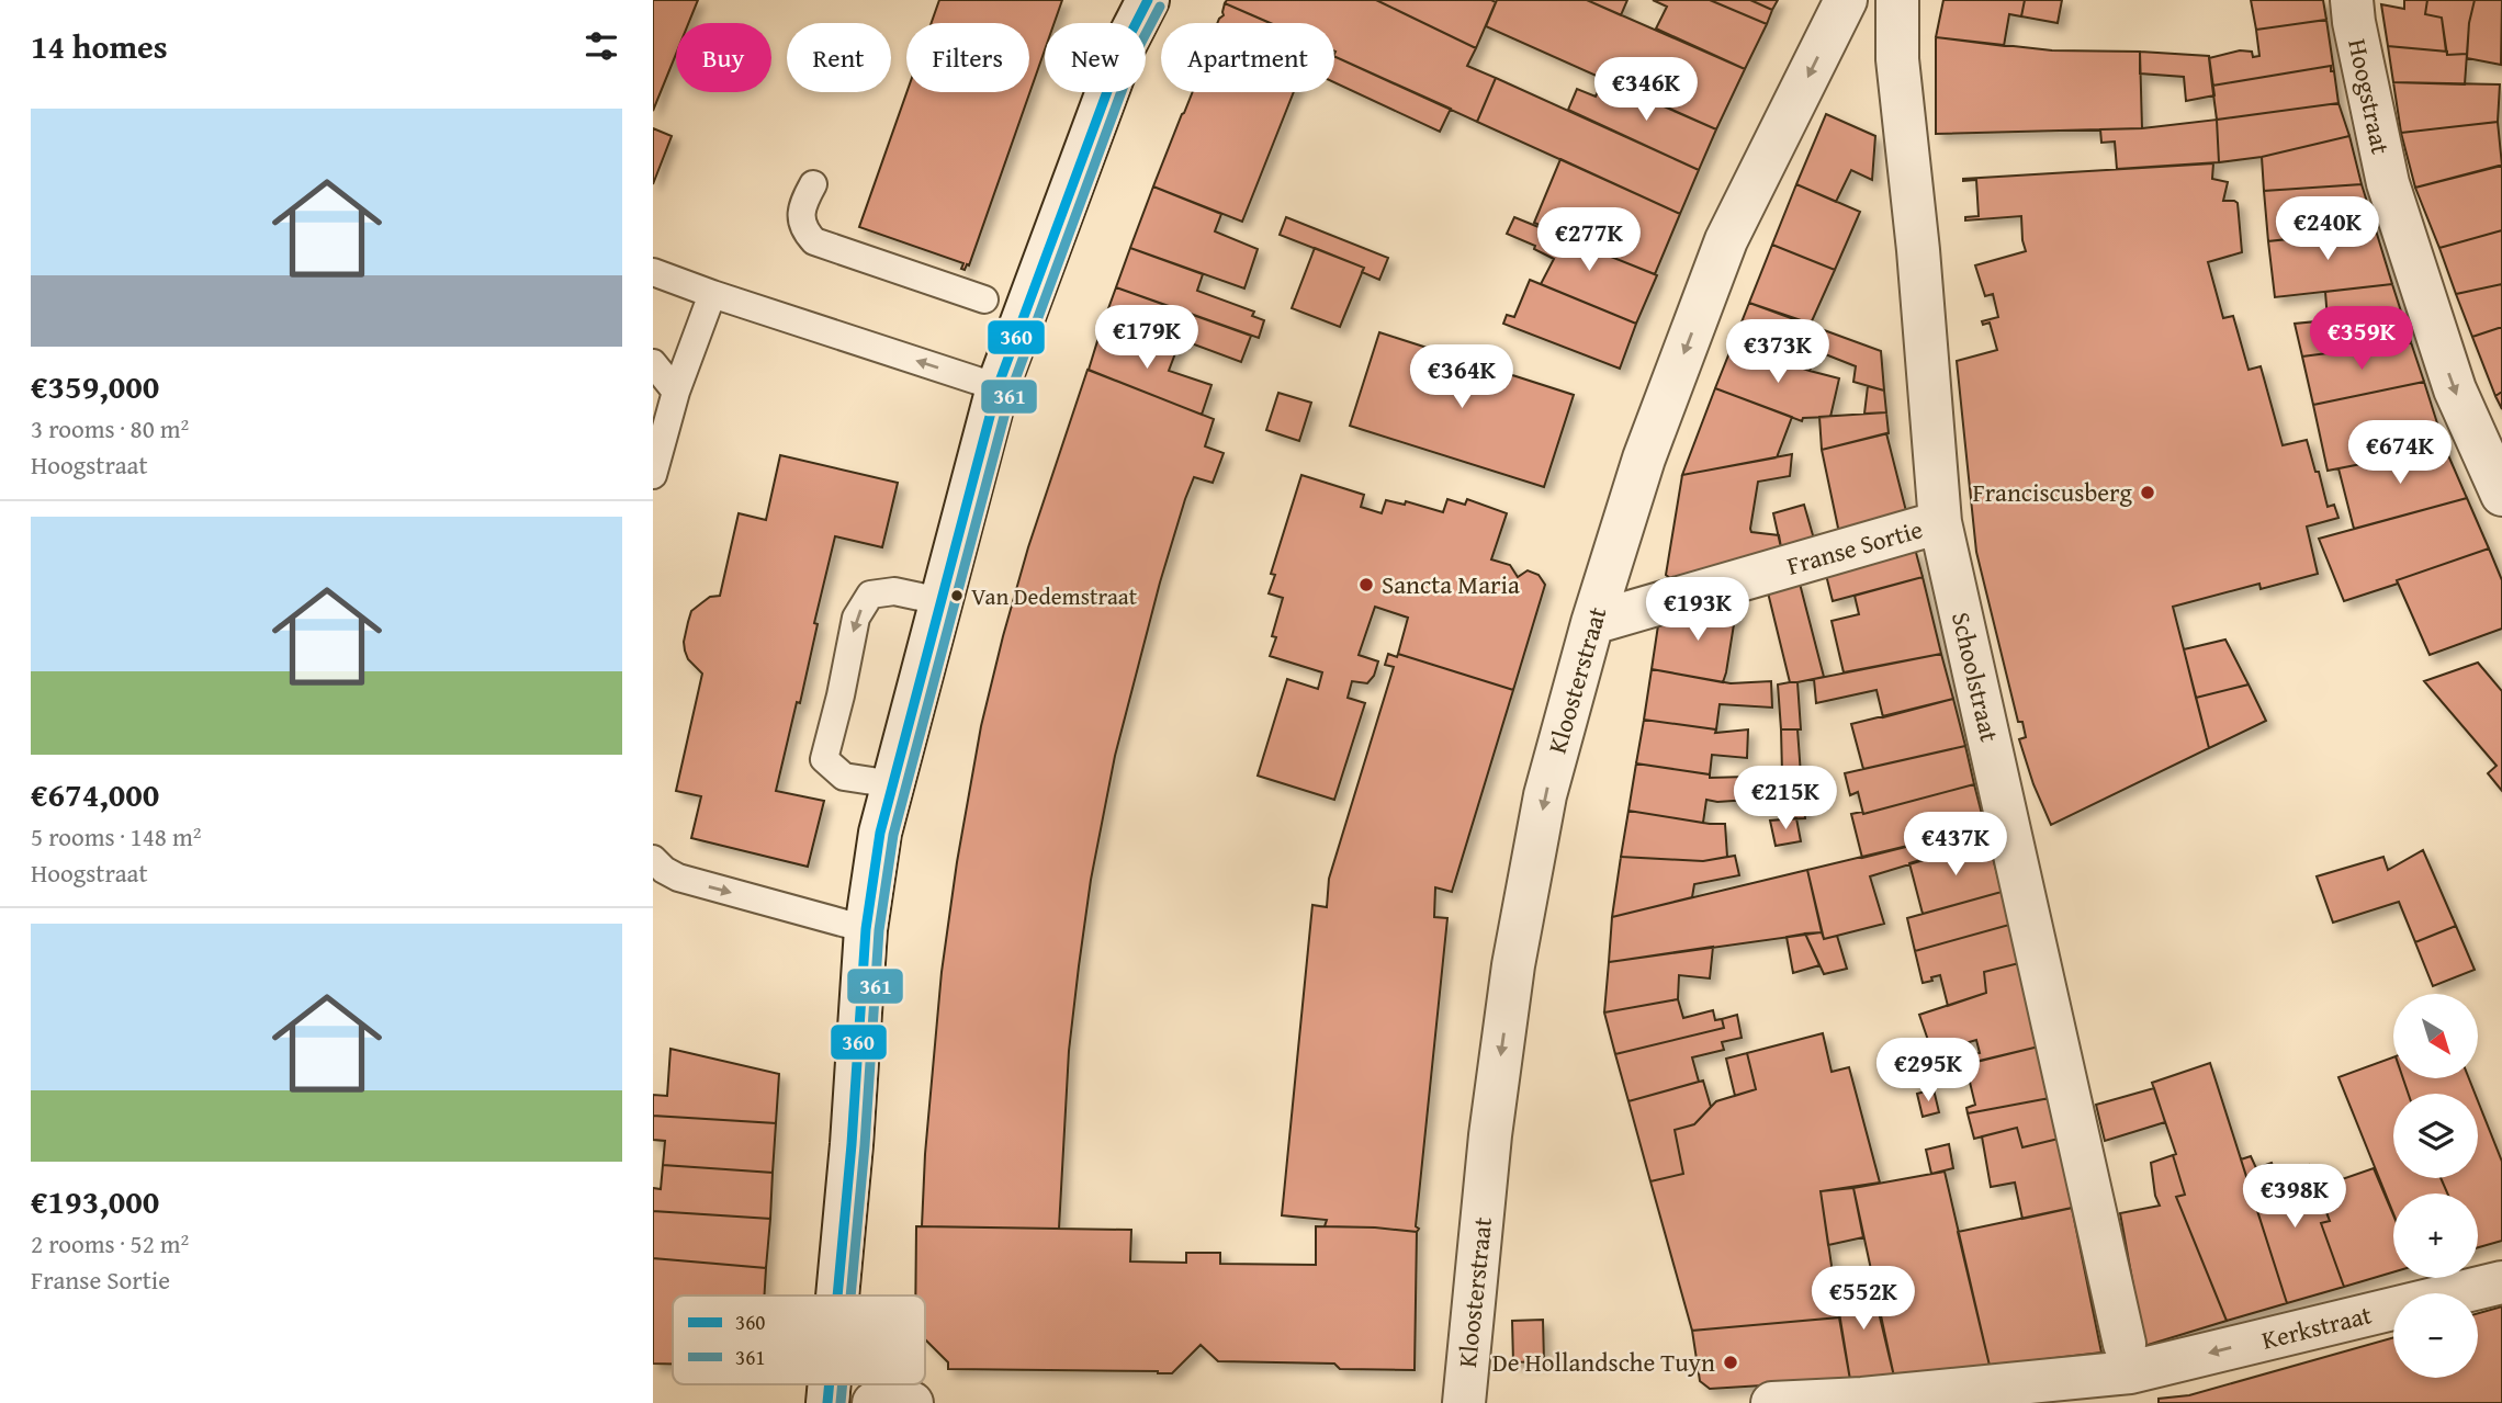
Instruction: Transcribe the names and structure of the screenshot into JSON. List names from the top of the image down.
{
  "streets": {
    "street": [
      "Hoogstraat",
      "Franse Sortie",
      "Schoolstraat",
      "Kloosterstraat",
      "Kerkstraat"
    ]
  },
  "crossings": [
    ["Franse Sortie", "Schoolstraat"],
    ["Franse Sortie", "Kloosterstraat"],
    ["Schoolstraat", "Kerkstraat"]
  ],
  "one_way": ["Hoogstraat", "Kloosterstraat", "Kerkstraat"],
  "places": [
    "Franciscusberg",
    "Sancta Maria",
    "Van Dedemstraat",
    "De Hollandsche Tuyn"
  ],
  "lines": ["transit line 360", "transit line 361"],
  "legend": ["360", "361"],
  "north": "bottom right",
  "page": {
    "heading": "14 homes",
    "chip": [
      "Buy",
      "Rent",
      "Filters",
      "New",
      "Apartment"
    ],
    "price": [
      "€346K",
      "€240K",
      "€277K",
      "€179K",
      "€359K",
      "€373K",
      "€364K",
      "€674K",
      "€193K",
      "€215K",
      "€437K",
      "€295K",
      "€398K",
      "€552K"
    ],
    "list": [
      {
        "name": "€359,000",
        "note": "3 rooms · 80 m² · Hoogstraat"
      },
      {
        "name": "€674,000",
        "note": "5 rooms · 148 m² · Hoogstraat"
      },
      {
        "name": "€193,000",
        "note": "2 rooms · 52 m² · Franse Sortie"
      }
    ],
    "map_buttons": ["+", "−"]
  }
}
